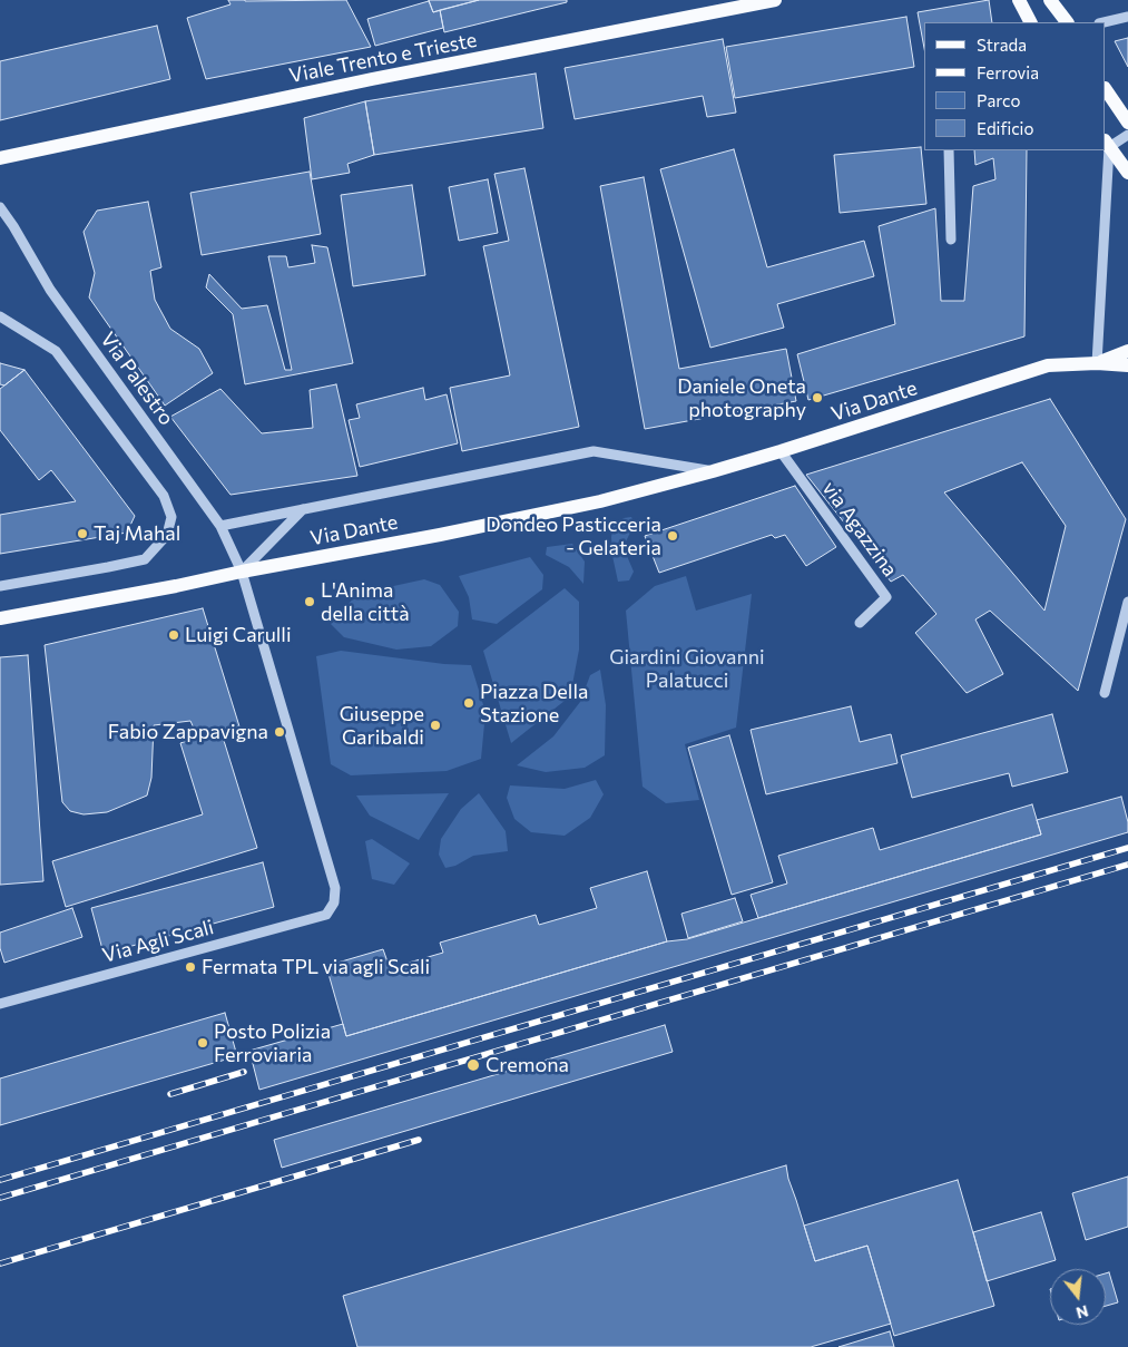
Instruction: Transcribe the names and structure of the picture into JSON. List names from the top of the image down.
{
  "streets": {
    "main road": ["Viale Trento e Trieste", "Via Dante"],
    "street": ["Via Palestro", "via Agazzina", "Via Agli Scali"]
  },
  "crossings": [
    ["Via Palestro", "Via Dante"],
    ["Via Palestro", "Via Agli Scali"],
    ["Via Dante", "via Agazzina"],
    ["Via Dante", "Via Agli Scali"]
  ],
  "parks": ["Giardini Giovanni Palatucci"],
  "places": [
    "Daniele Oneta photography",
    "Taj Mahal",
    "Dondeo Pasticceria - Gelateria",
    "L'Anima della città",
    "Luigi Carulli",
    "Piazza Della Stazione",
    "Giuseppe Garibaldi",
    "Fabio Zappavigna",
    "Fermata TPL via agli Scali",
    "Posto Polizia Ferroviaria",
    "Cremona"
  ],
  "legend": [
    "Strada",
    "Ferrovia",
    "Parco",
    "Edificio"
  ],
  "north": "bottom"
}
